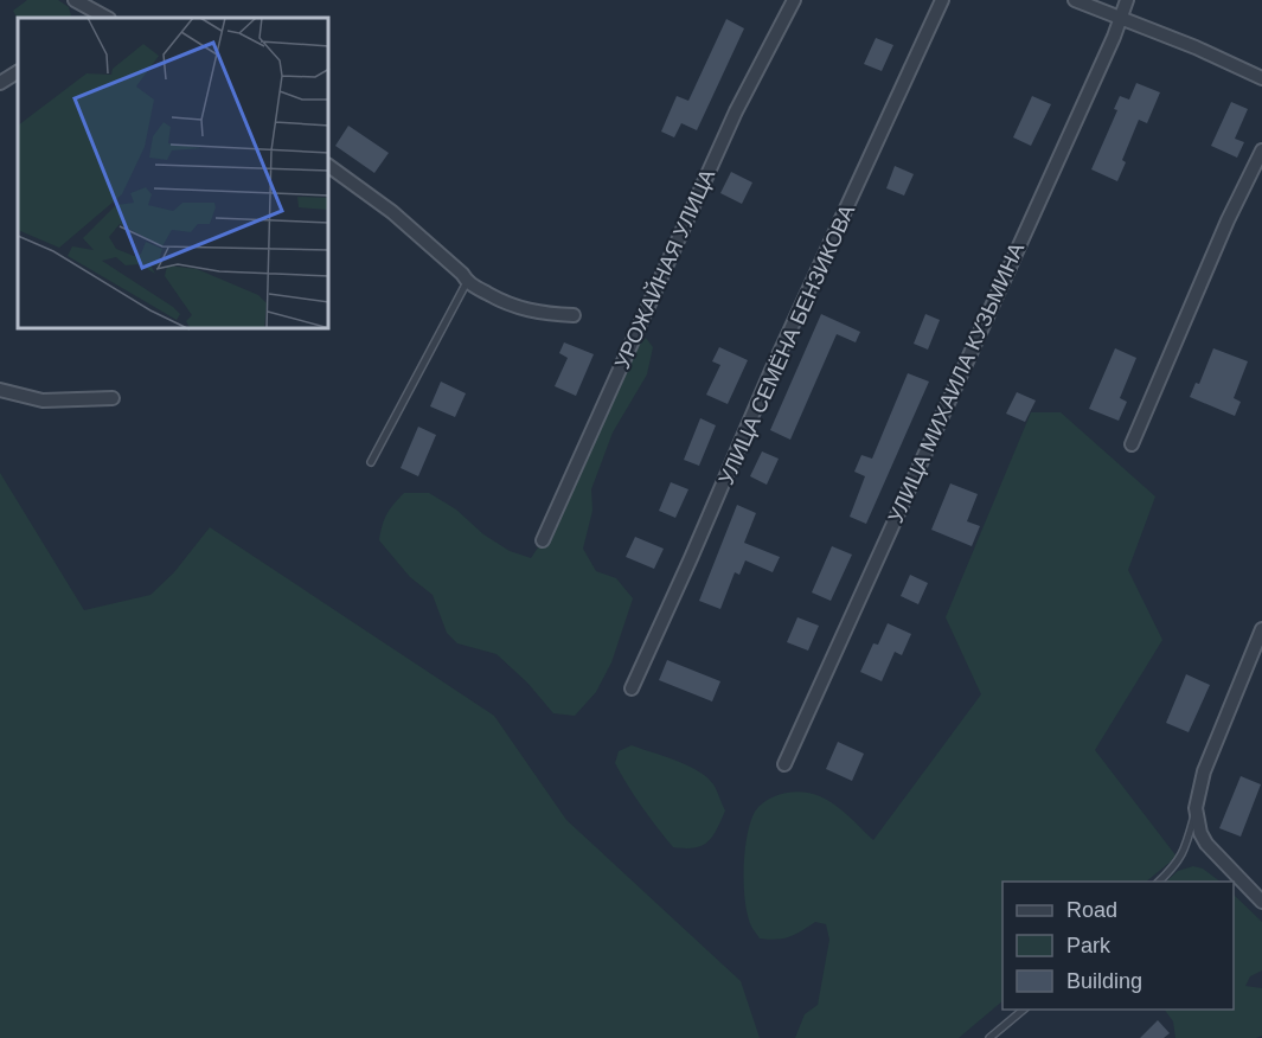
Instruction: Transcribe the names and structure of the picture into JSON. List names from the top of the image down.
{
  "streets": {
    "street": ["УРОЖАЙНАЯ УЛИЦА", "УЛИЦА СЕМЁНА БЕНЗИКОВА", "УЛИЦА МИХАИЛА КУЗЬМИНА"]
  },
  "legend": ["Road", "Park", "Building"]
}
